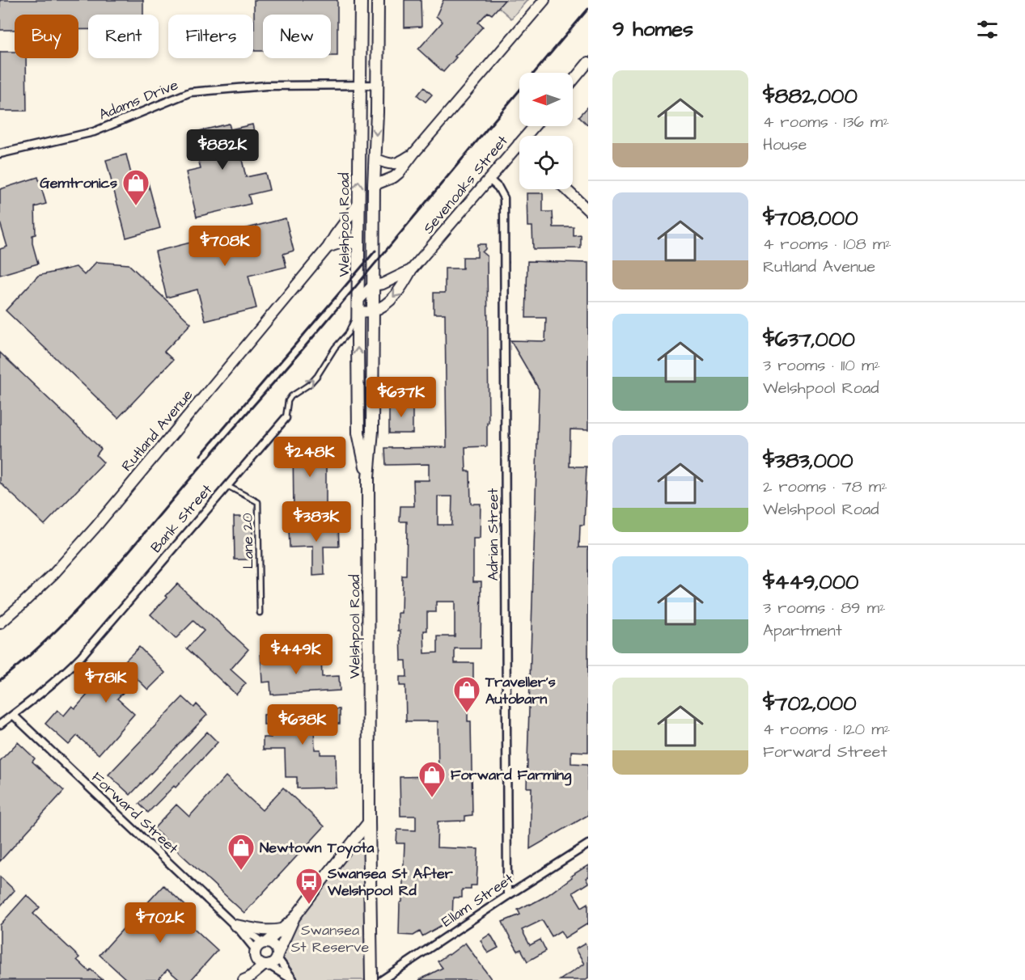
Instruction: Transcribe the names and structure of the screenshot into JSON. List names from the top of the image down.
{
  "streets": {
    "main road": ["Welshpool Road"],
    "street": [
      "Adams Drive",
      "Sevenoaks Street",
      "Rutland Avenue",
      "Bank Street",
      "Adrian Street",
      "Forward Street",
      "Ellam Street"
    ],
    "lane": ["Lane 20"]
  },
  "crossings": [
    ["Adams Drive", "Welshpool Road"],
    ["Sevenoaks Street", "Welshpool Road"],
    ["Sevenoaks Street", "Adrian Street"],
    ["Welshpool Road", "Rutland Avenue"],
    ["Welshpool Road", "Bank Street"],
    ["Bank Street", "Lane 20"],
    ["Bank Street", "Forward Street"],
    ["Adrian Street", "Ellam Street"]
  ],
  "parks": ["Swansea St Reserve"],
  "places": {
    "shop": [
      "Gemtronics",
      "Traveller's Autobarn",
      "Forward Farming",
      "Newtown Toyota"
    ],
    "bus stop": ["Swansea St After Welshpool Rd"]
  },
  "north": "left",
  "page": {
    "heading": "9 homes",
    "chip": [
      "Buy",
      "Rent",
      "Filters",
      "New"
    ],
    "list": [
      {
        "name": "$882,000",
        "note": "4 rooms · 136 m² · House"
      },
      {
        "name": "$708,000",
        "note": "4 rooms · 108 m² · Rutland Avenue"
      },
      {
        "name": "$637,000",
        "note": "3 rooms · 110 m² · Welshpool Road"
      },
      {
        "name": "$383,000",
        "note": "2 rooms · 78 m² · Welshpool Road"
      },
      {
        "name": "$449,000",
        "note": "3 rooms · 89 m² · Apartment"
      },
      {
        "name": "$702,000",
        "note": "4 rooms · 120 m² · Forward Street"
      }
    ],
    "price": [
      "$882K",
      "$708K",
      "$637K",
      "$248K",
      "$383K",
      "$449K",
      "$781K",
      "$638K",
      "$702K"
    ]
  }
}
